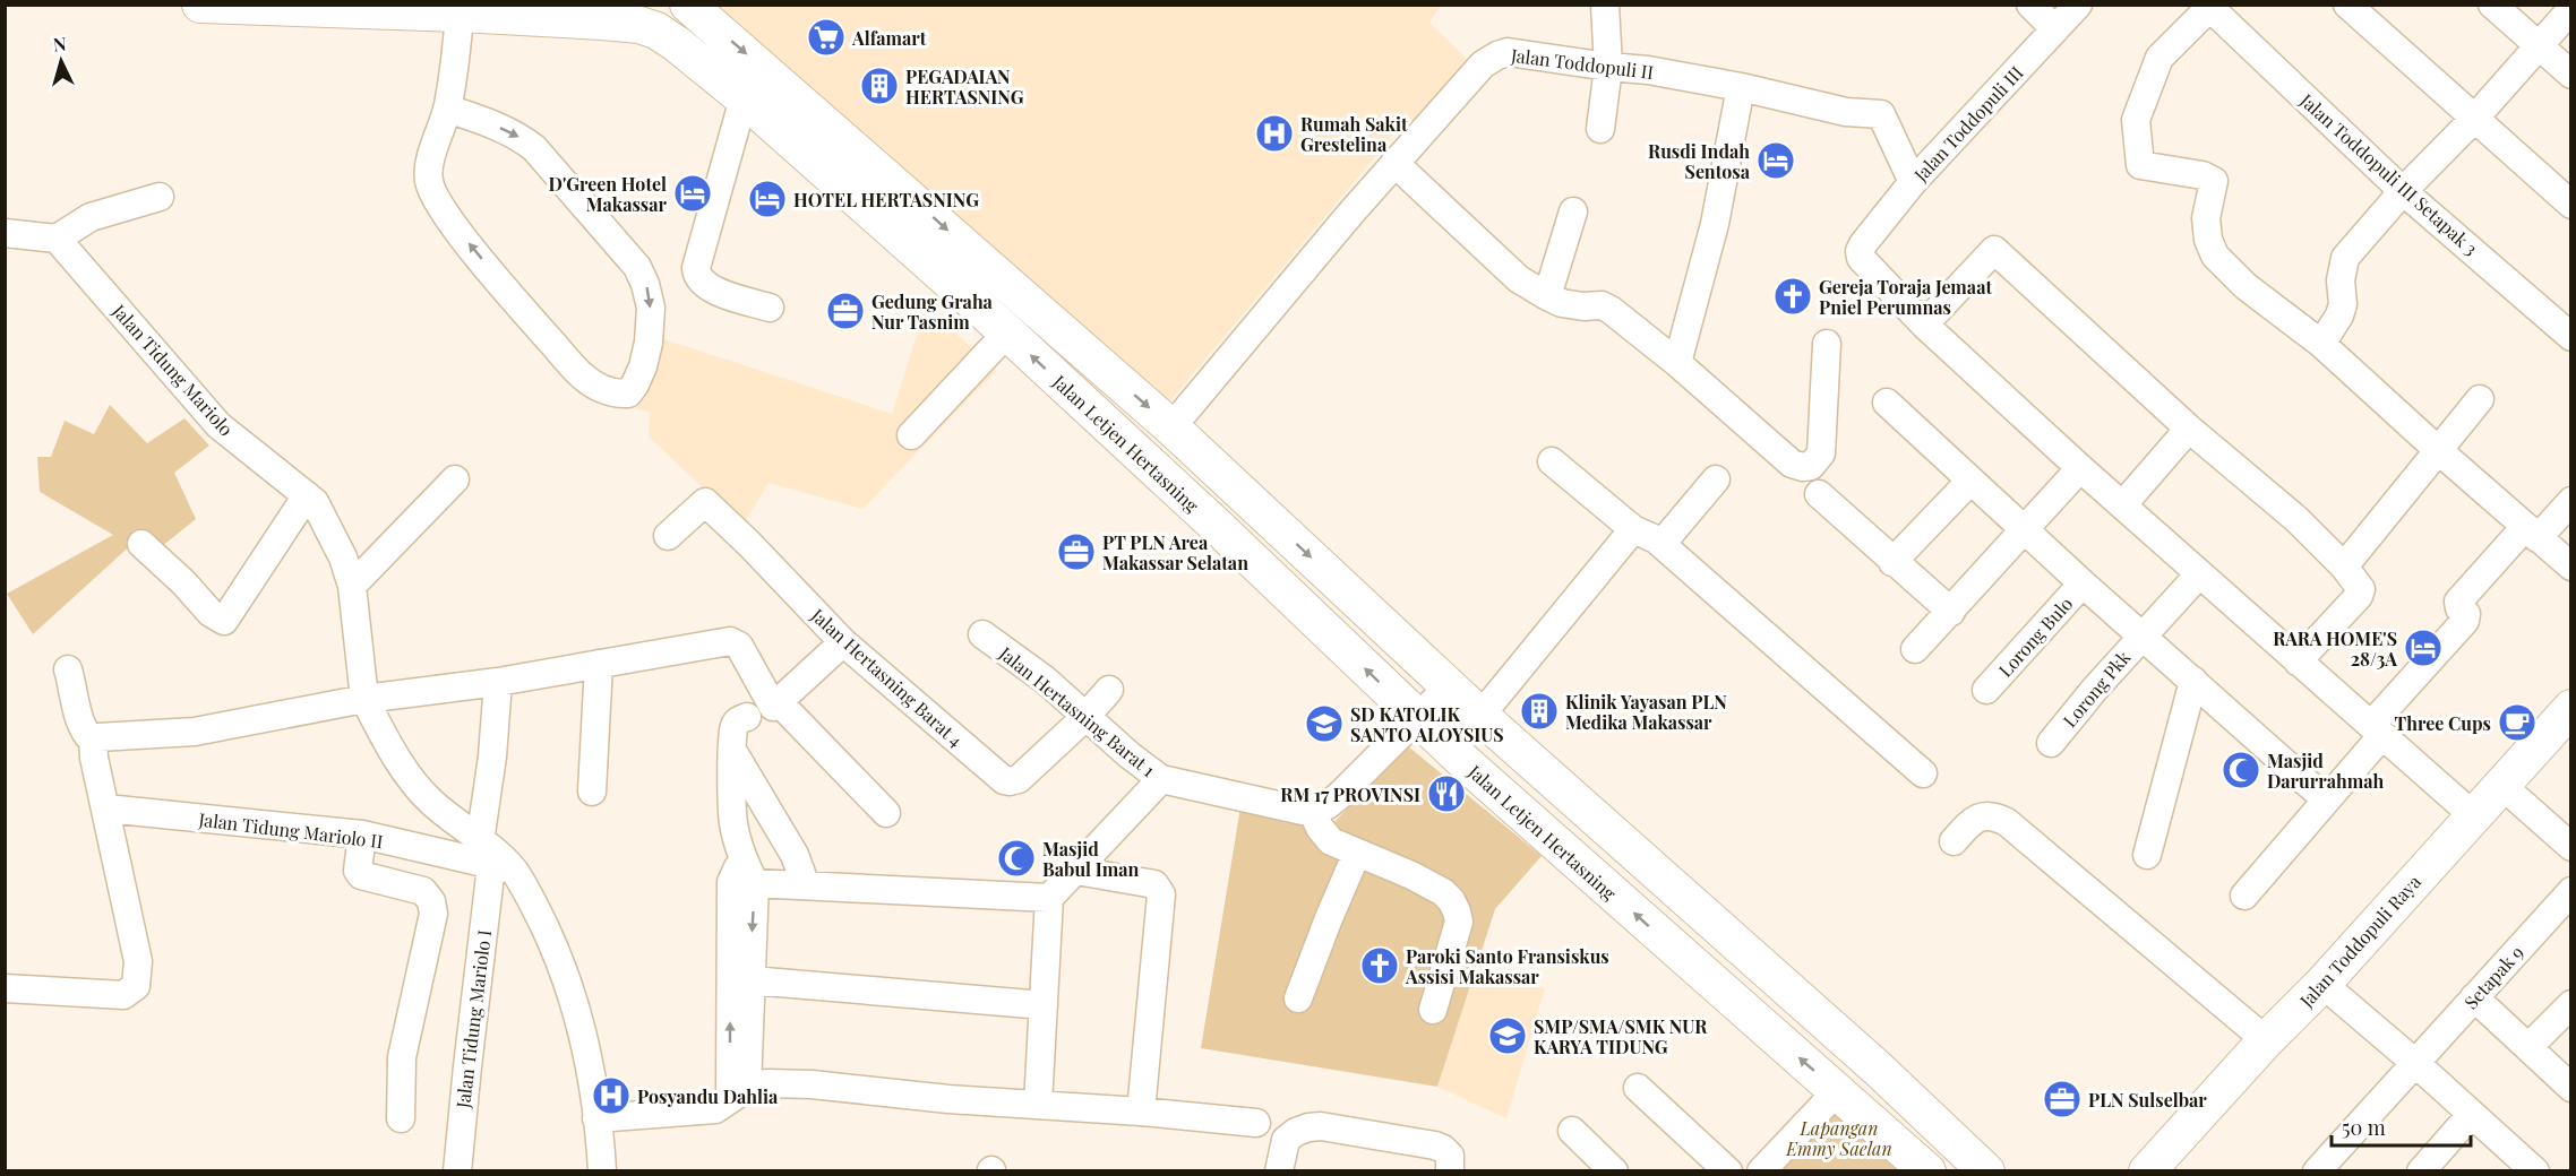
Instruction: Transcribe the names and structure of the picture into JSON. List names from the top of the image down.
{
  "streets": {
    "main road": ["Jalan Letjen Hertasning", "Jalan Toddopuli Raya"],
    "street": [
      "Jalan Toddopuli II",
      "Jalan Toddopuli III",
      "Jalan Toddopuli III Setapak 3",
      "Jalan Tidung Mariolo",
      "Lorong Bulo",
      "Jalan Hertasning Barat 4",
      "Lorong Pkk",
      "Jalan Hertasning Barat 1",
      "Jalan Tidung Mariolo II",
      "Setapak 9",
      "Jalan Tidung Mariolo I"
    ]
  },
  "crossings": [
    ["Jalan Toddopuli II", "Jalan Toddopuli III"],
    ["Jalan Toddopuli II", "Jalan Letjen Hertasning"],
    ["Jalan Tidung Mariolo", "Jalan Tidung Mariolo II"],
    ["Jalan Tidung Mariolo", "Jalan Tidung Mariolo I"],
    ["Jalan Hertasning Barat 4", "Jalan Hertasning Barat 1"],
    ["Jalan Tidung Mariolo II", "Jalan Tidung Mariolo I"]
  ],
  "parks": ["Lapangan Emmy Saelan"],
  "places": {
    "supermarket": ["Alfamart"],
    "building": ["PEGADAIAN HERTASNING", "Klinik Yayasan PLN Medika Makassar"],
    "hospital": ["Rumah Sakit Grestelina", "Posyandu Dahlia"],
    "hotel": [
      "Rusdi Indah Sentosa",
      "D'Green Hotel Makassar",
      "HOTEL HERTASNING",
      "RARA HOME'S 28/3A"
    ],
    "church": ["Gereja Toraja Jemaat Pniel Perumnas", "Paroki Santo Fransiskus Assisi Makassar"],
    "office": ["Gedung Graha Nur Tasnim", "PT PLN Area Makassar Selatan", "PLN Sulselbar"],
    "cafe": ["Three Cups"],
    "school or university": ["SD KATOLIK SANTO ALOYSIUS", "SMP/SMA/SMK NUR KARYA TIDUNG"],
    "mosque": ["Masjid Darurrahmah", "Masjid Babul Iman"],
    "restaurant": ["RM 17 PROVINSI"]
  },
  "scale_bar": "50 m",
  "north": "top"
}
